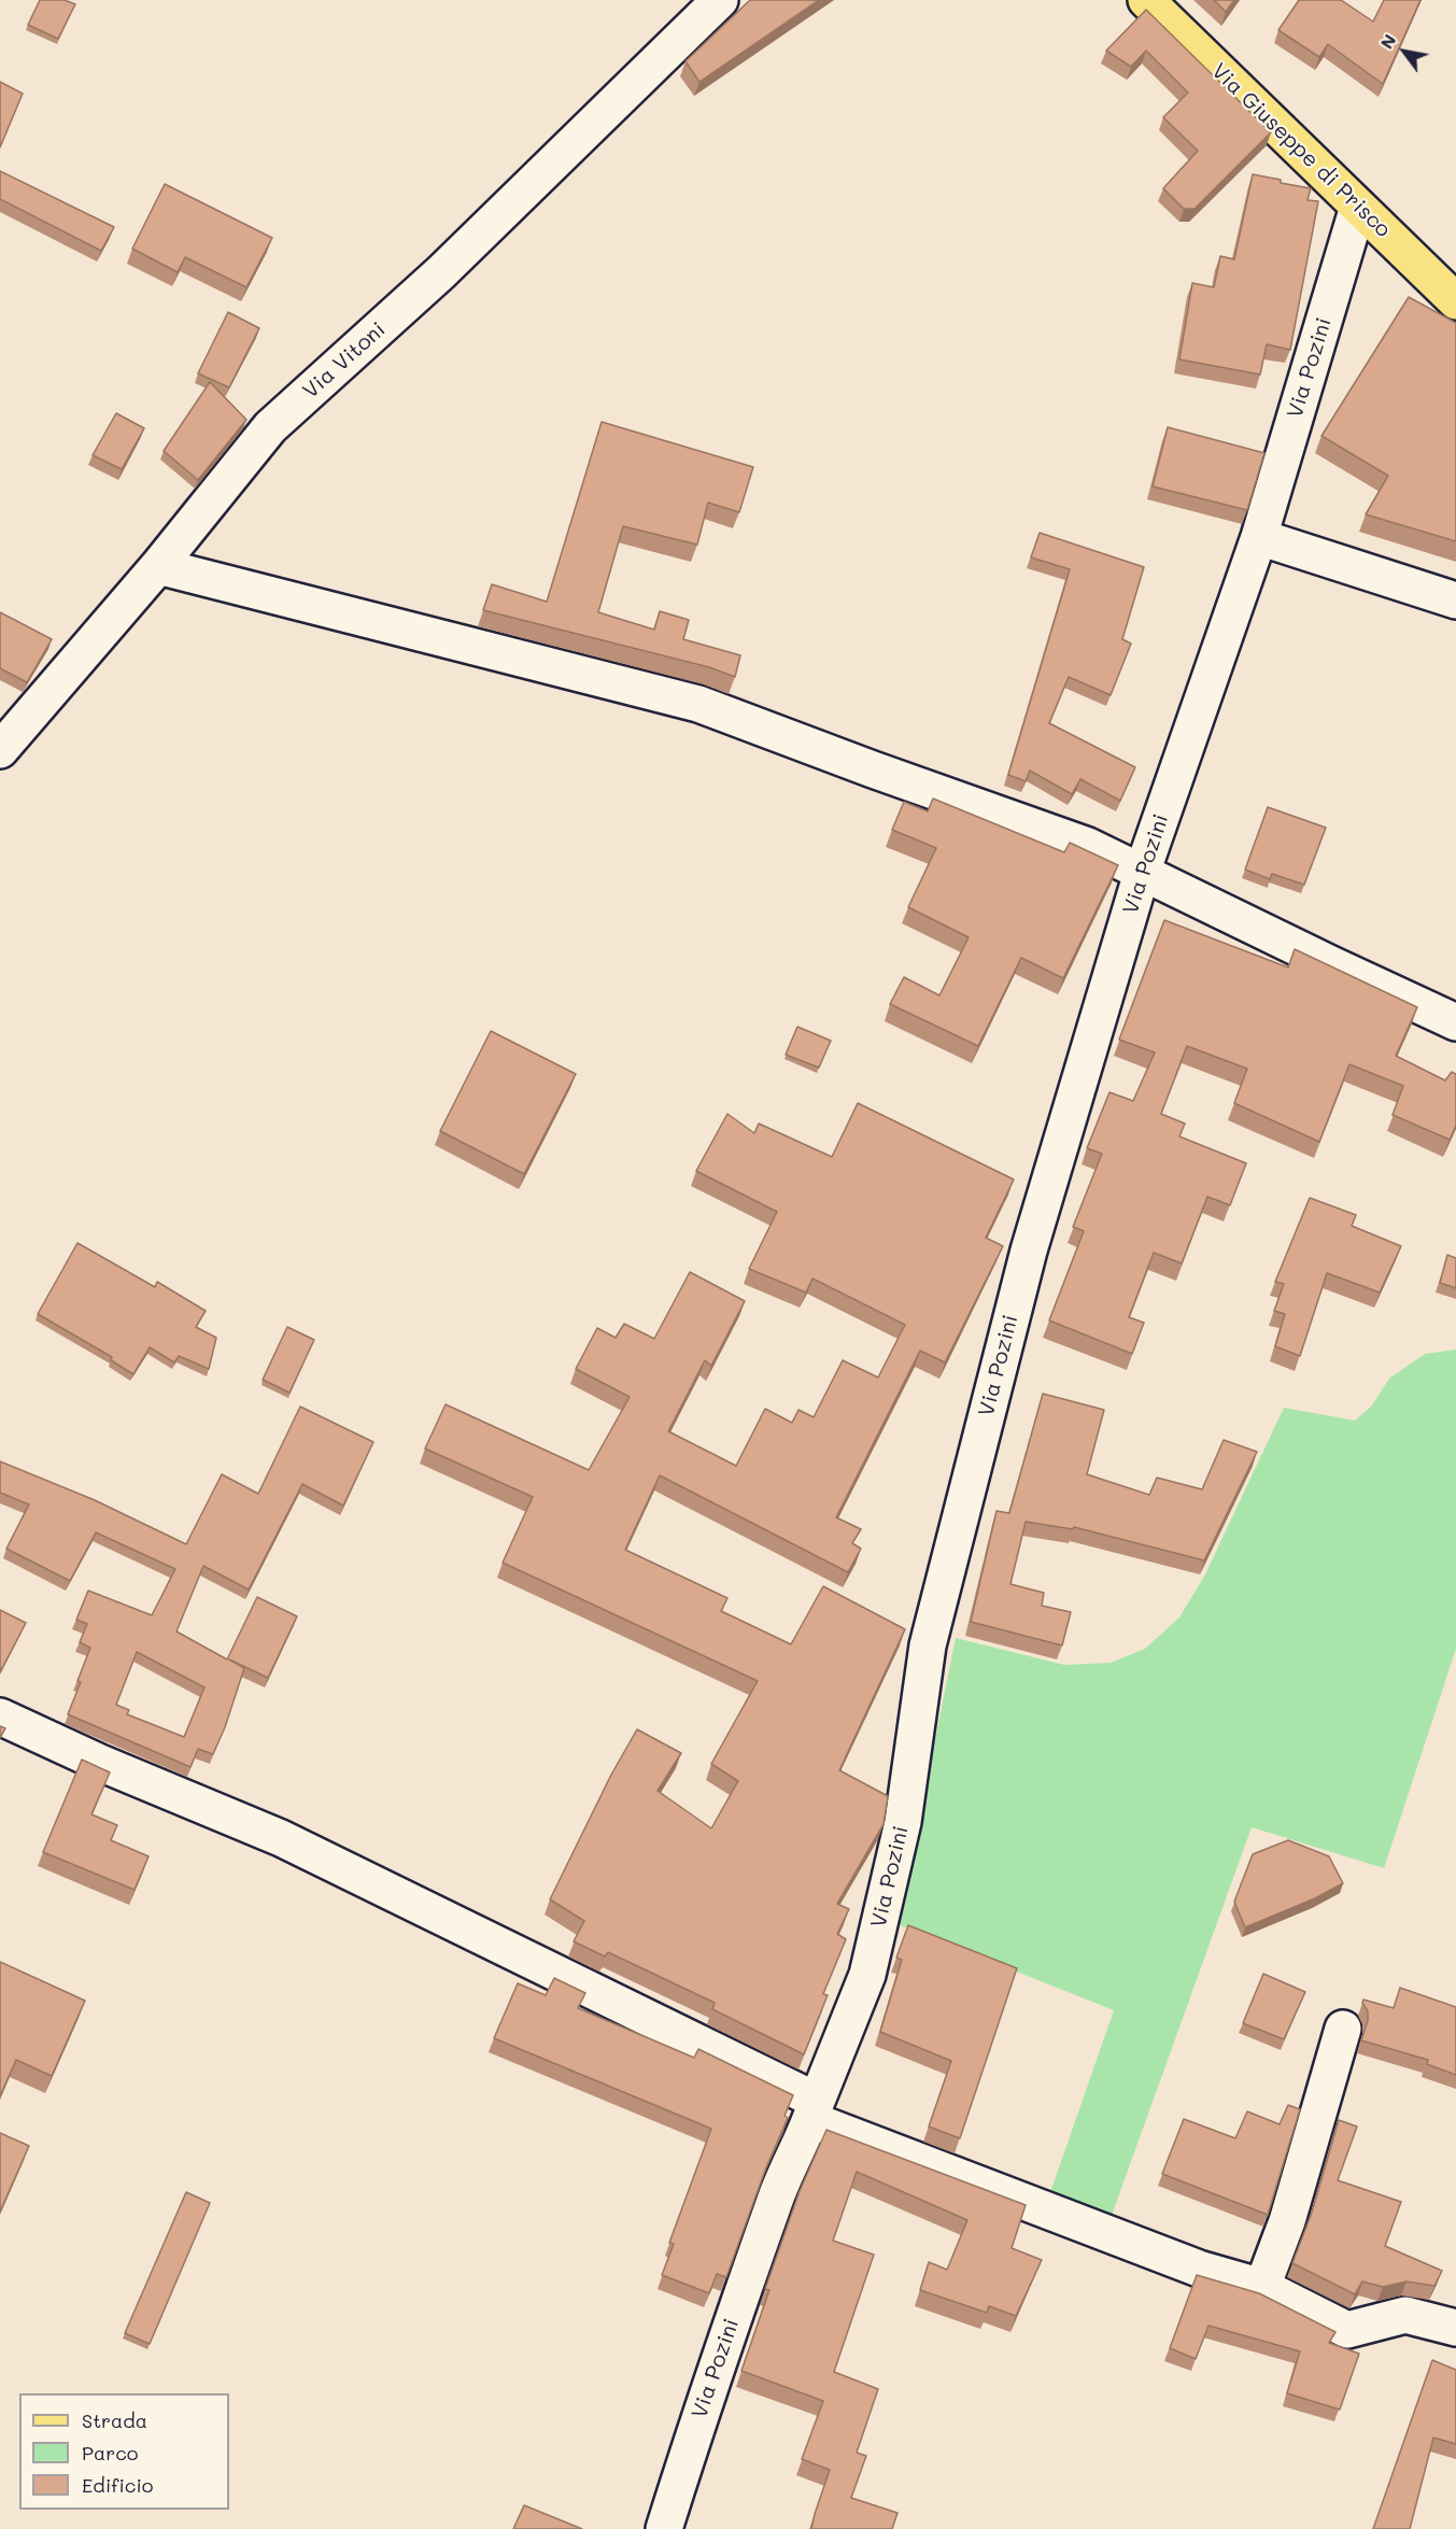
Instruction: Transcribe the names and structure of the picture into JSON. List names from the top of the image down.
{
  "streets": {
    "main road": ["Via Giuseppe di Prisco"],
    "street": ["Via Vitoni", "Via Pozini"]
  },
  "crossings": [
    ["Via Giuseppe di Prisco", "Via Pozini"]
  ],
  "legend": ["Strada", "Parco", "Edificio"],
  "north": "top left"
}
